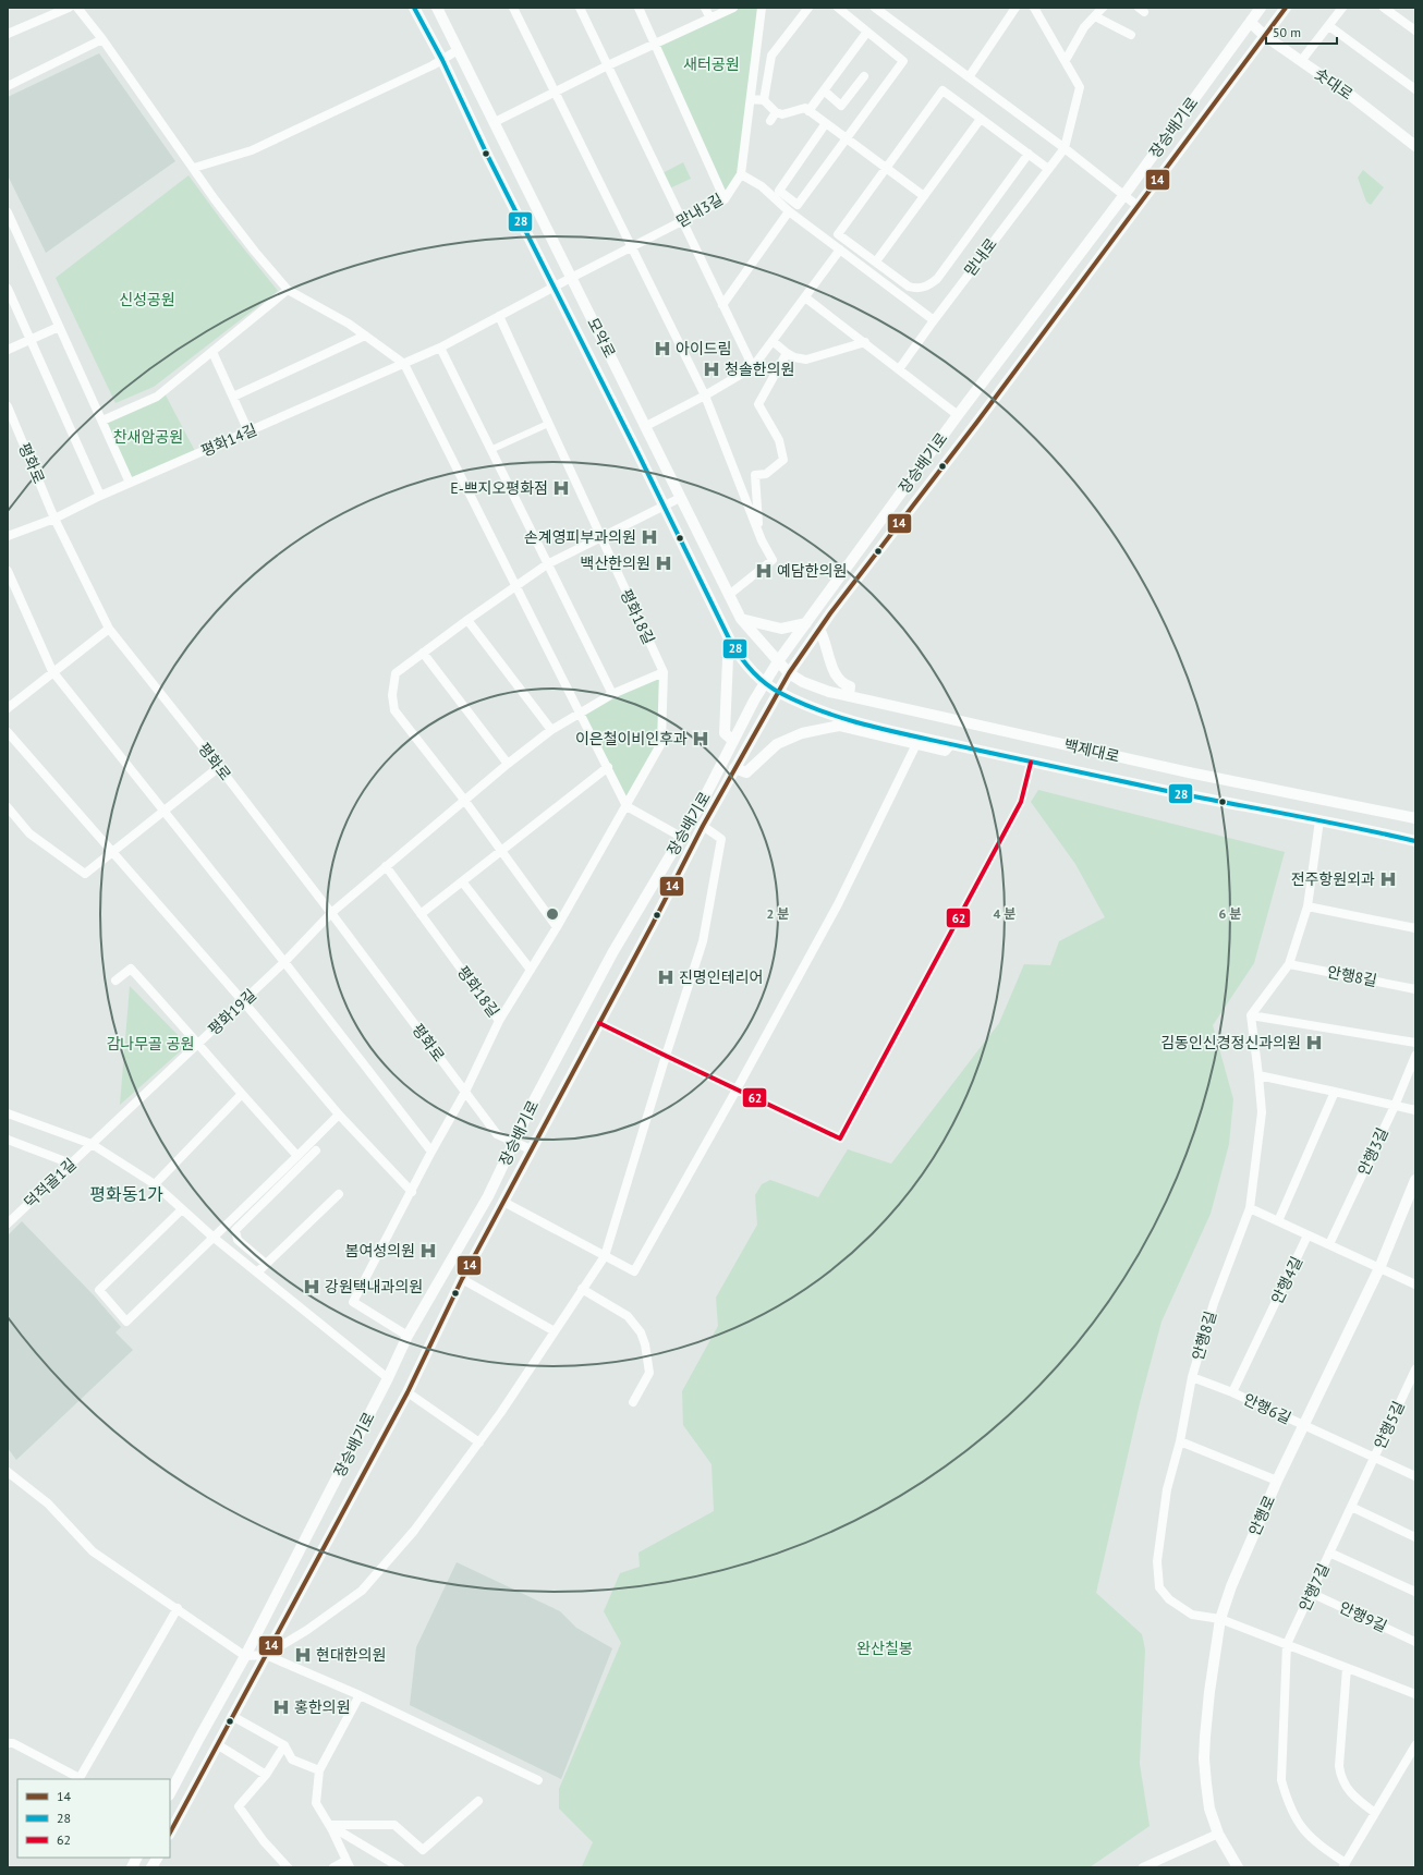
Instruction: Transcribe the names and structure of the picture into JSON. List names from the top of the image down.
{
  "streets": {
    "street": [
      "솟대로",
      "장승배기로",
      "맏내3길",
      "맏내로",
      "모악로",
      "평화14길",
      "평화로",
      "평화18길",
      "백제대로",
      "안행8길",
      "평화19길",
      "안행3길",
      "덕적골1길",
      "안행4길",
      "안행6길",
      "안행5길",
      "안행로",
      "안행7길",
      "안행9길"
    ]
  },
  "crossings": [
    ["솟대로", "장승배기로"],
    ["장승배기로", "모악로"],
    ["장승배기로", "평화로"],
    ["장승배기로", "백제대로"],
    ["맏내3길", "모악로"],
    ["맏내3길", "평화14길"],
    ["모악로", "평화14길"],
    ["모악로", "백제대로"],
    ["평화14길", "평화로"],
    ["평화로", "평화19길"],
    ["안행8길", "안행6길"],
    ["안행8길", "안행로"],
    ["평화19길", "덕적골1길"],
    ["안행4길", "안행6길"],
    ["안행6길", "안행5길"],
    ["안행6길", "안행로"],
    ["안행5길", "안행로"],
    ["안행5길", "안행7길"],
    ["안행7길", "안행9길"]
  ],
  "districts": ["평화동1가"],
  "parks": [
    "새터공원",
    "신성공원",
    "찬새암공원",
    "감나무골 공원",
    "완산칠봉"
  ],
  "places": {
    "hospital": [
      "아이드림",
      "청솔한의원",
      "E-쁘지오평화점",
      "손계영피부과의원",
      "백산한의원",
      "예담한의원",
      "이은철이비인후과",
      "전주항원외과",
      "진명인테리어",
      "김동인신경정신과의원",
      "봄여성의원",
      "강원택내과의원",
      "현대한의원",
      "홍한의원"
    ]
  },
  "lines": ["transit line 14", "transit line 28", "transit line 62"],
  "legend": ["14", "28", "62"],
  "scale_bar": "50 m",
  "rings": ["2 분", "4 분", "6 분"]
}
